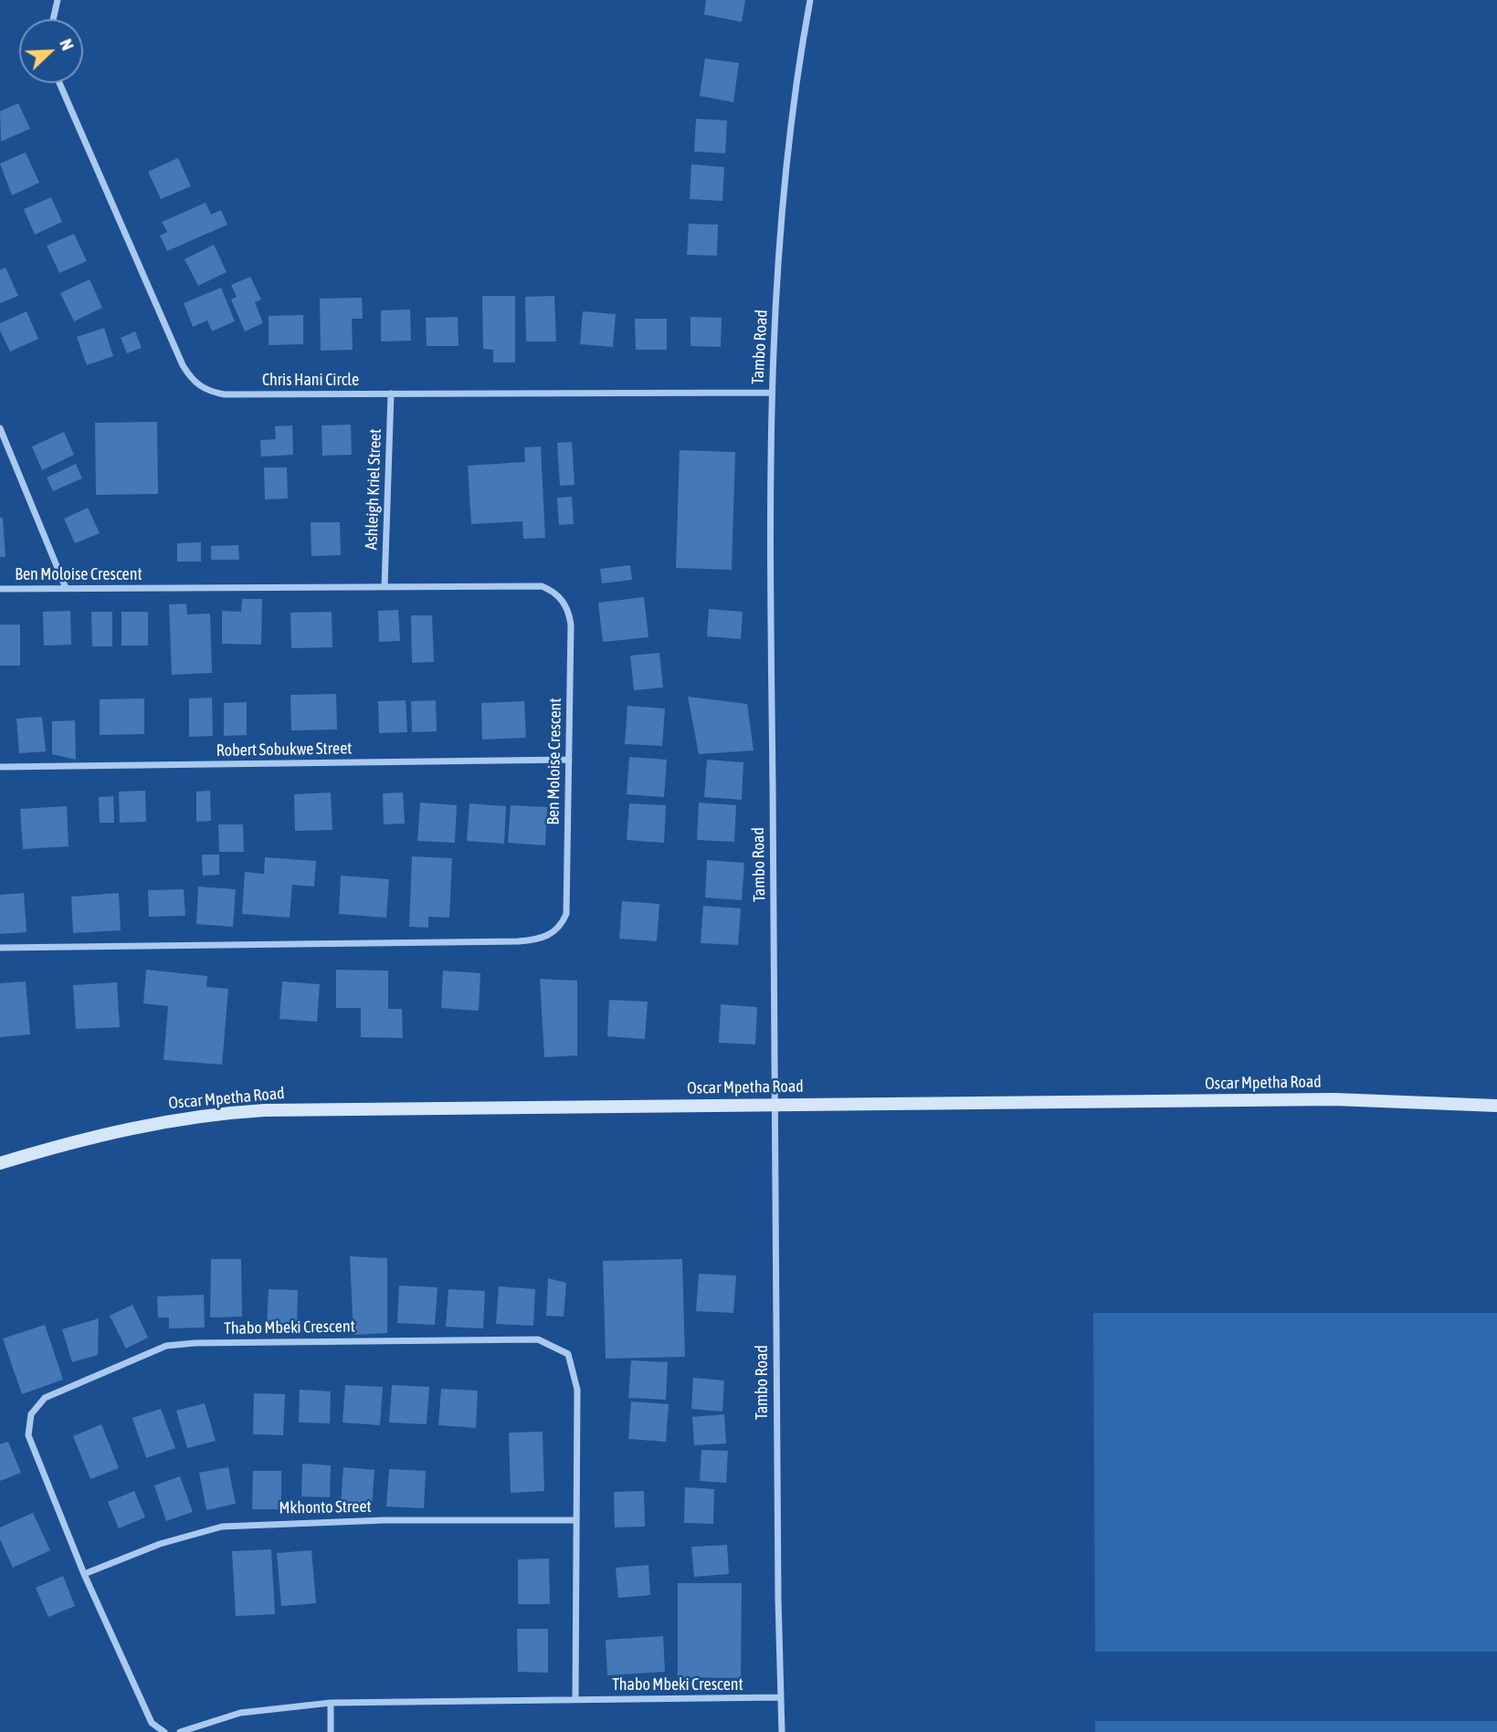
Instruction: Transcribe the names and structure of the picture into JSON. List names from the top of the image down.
{
  "streets": {
    "street": [
      "Tambo Road",
      "Chris Hani Circle",
      "Ashleigh Kriel Street",
      "Ben Moloise Crescent",
      "Robert Sobukwe Street",
      "Oscar Mpetha Road",
      "Thabo Mbeki Crescent",
      "Mkhonto Street"
    ]
  },
  "crossings": [
    ["Tambo Road", "Chris Hani Circle"],
    ["Tambo Road", "Oscar Mpetha Road"],
    ["Tambo Road", "Thabo Mbeki Crescent"],
    ["Chris Hani Circle", "Ashleigh Kriel Street"],
    ["Ashleigh Kriel Street", "Ben Moloise Crescent"],
    ["Ben Moloise Crescent", "Robert Sobukwe Street"],
    ["Thabo Mbeki Crescent", "Mkhonto Street"]
  ],
  "north": "top right"
}
